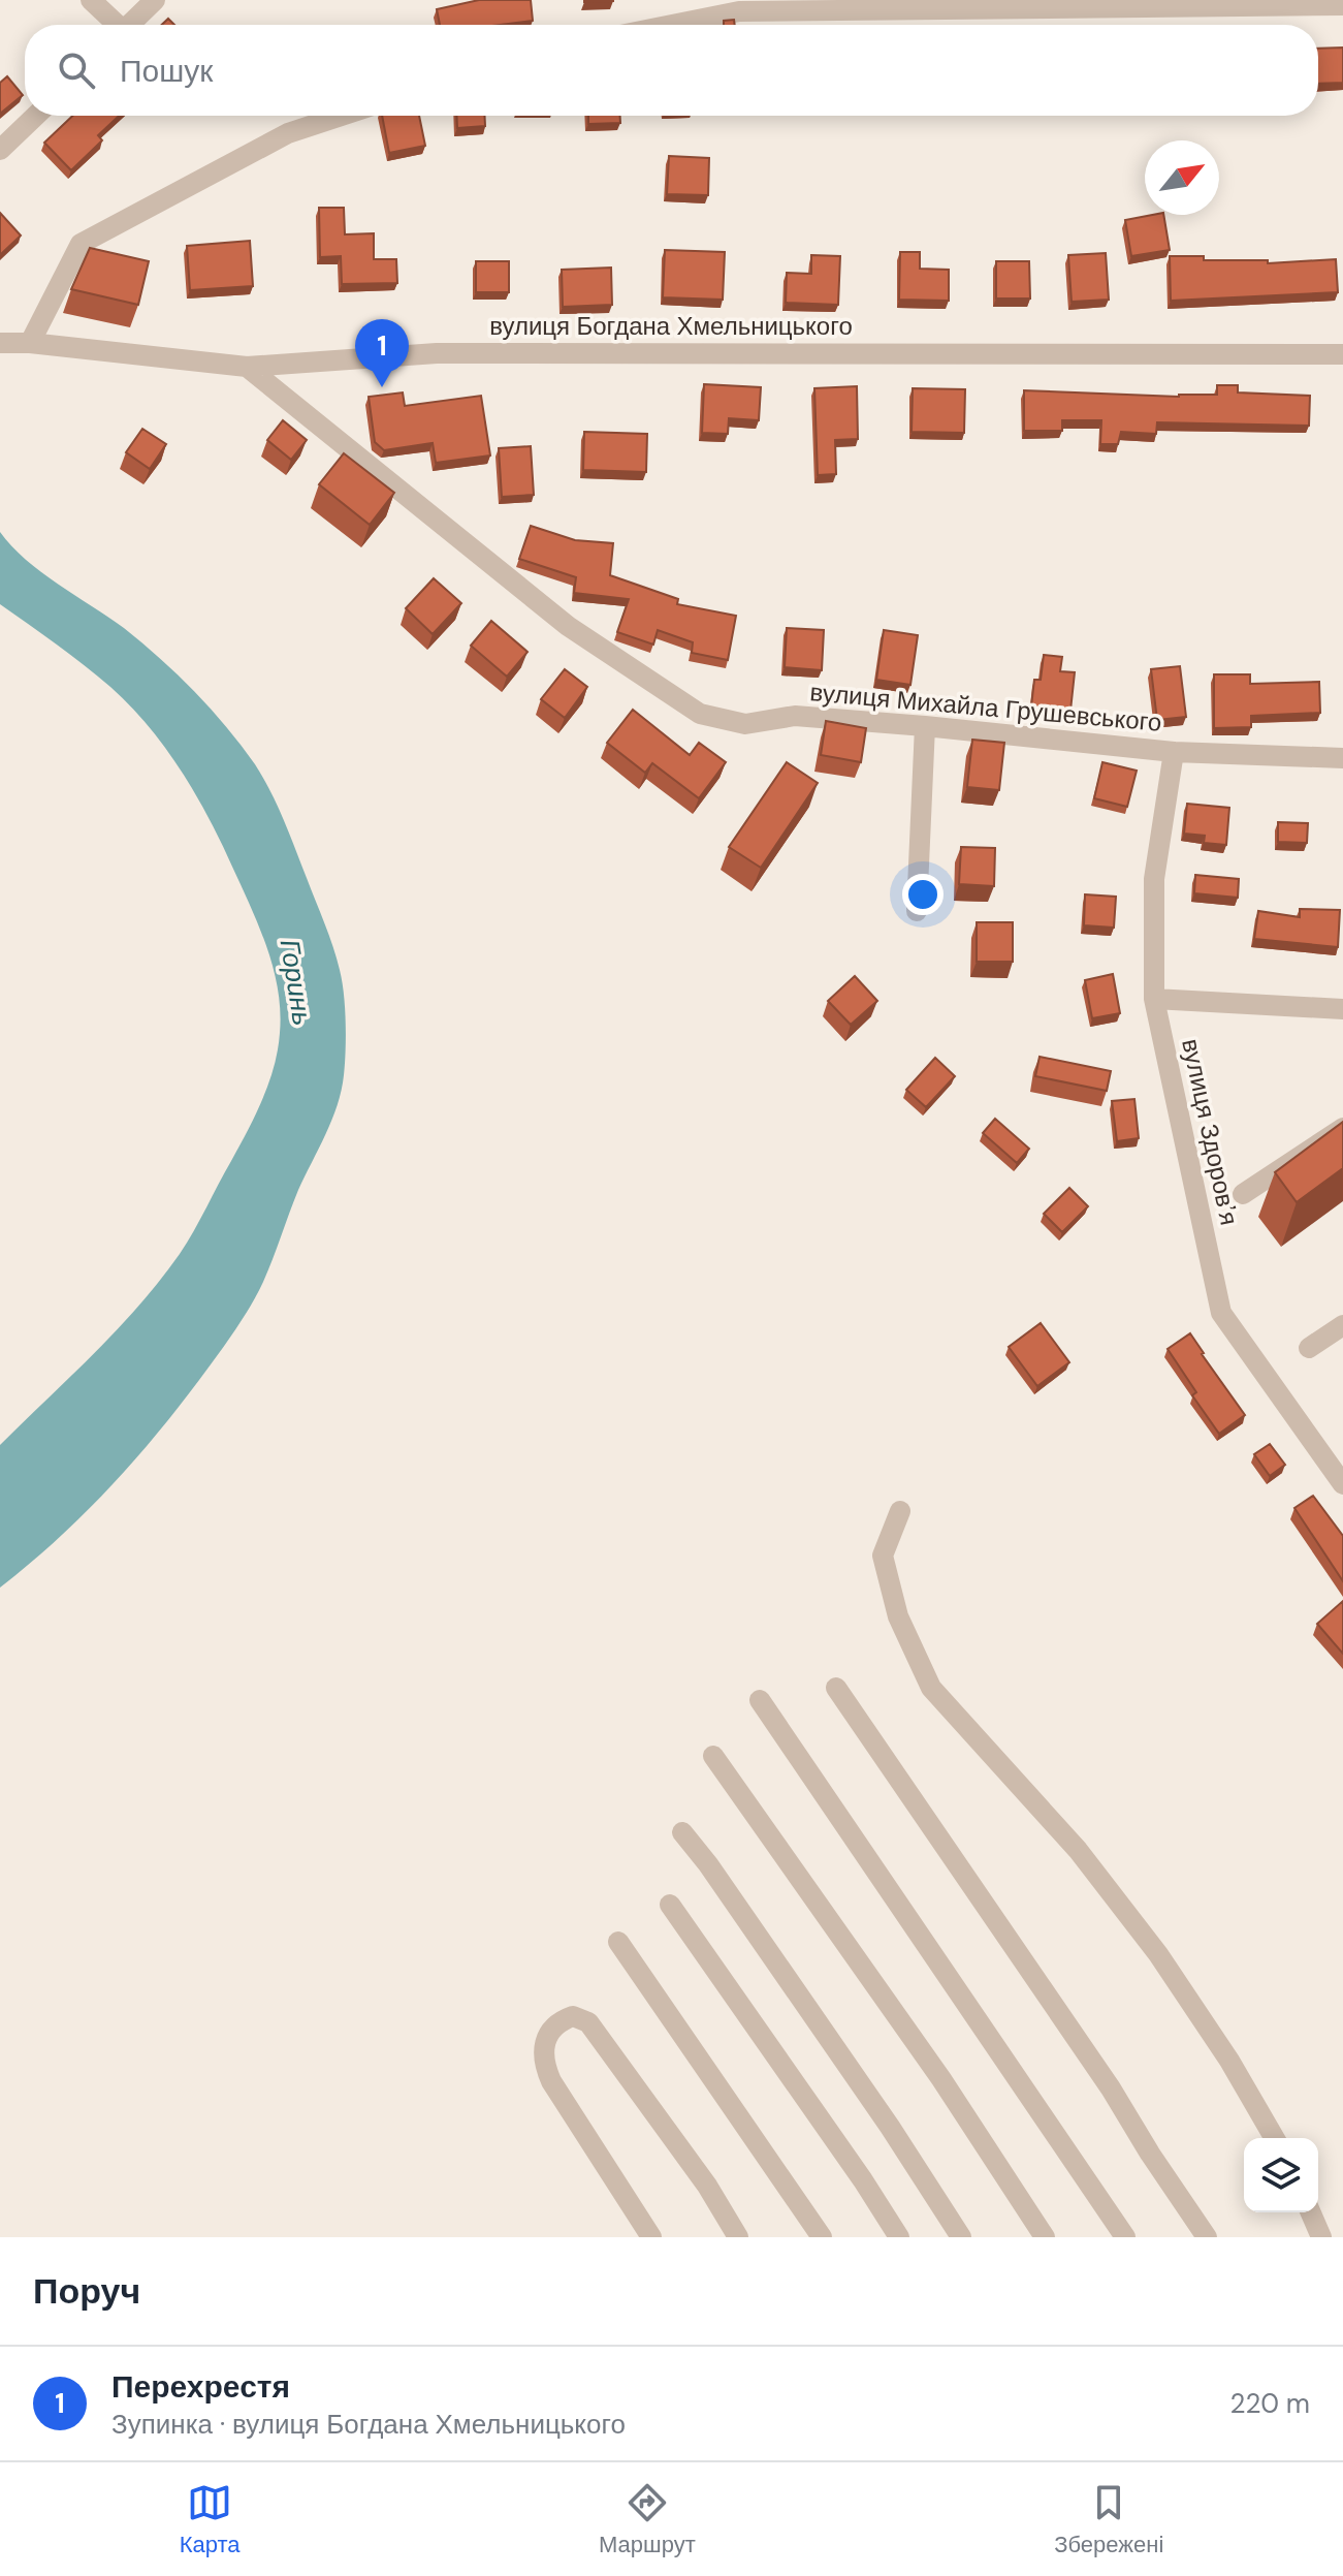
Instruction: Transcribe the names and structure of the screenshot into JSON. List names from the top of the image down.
{
  "streets": {
    "street": ["вулиця Богдана Хмельницького", "вулиця Михайла Грушевського", "вулиця Здоровʼя"]
  },
  "crossings": [
    ["вулиця Богдана Хмельницького", "вулиця Михайла Грушевського"],
    ["вулиця Михайла Грушевського", "вулиця Здоровʼя"]
  ],
  "water": ["Горинь"],
  "north": "top right",
  "page": {
    "search": "Пошук",
    "pins": "1",
    "heading": "Поруч",
    "list": [
      {
        "mark": "1",
        "name": "Перехрестя",
        "note": "Зупинка · вулиця Богдана Хмельницького",
        "value": "220 m"
      }
    ],
    "nav": ["Карта", "Маршрут", "Збережені"]
  }
}
